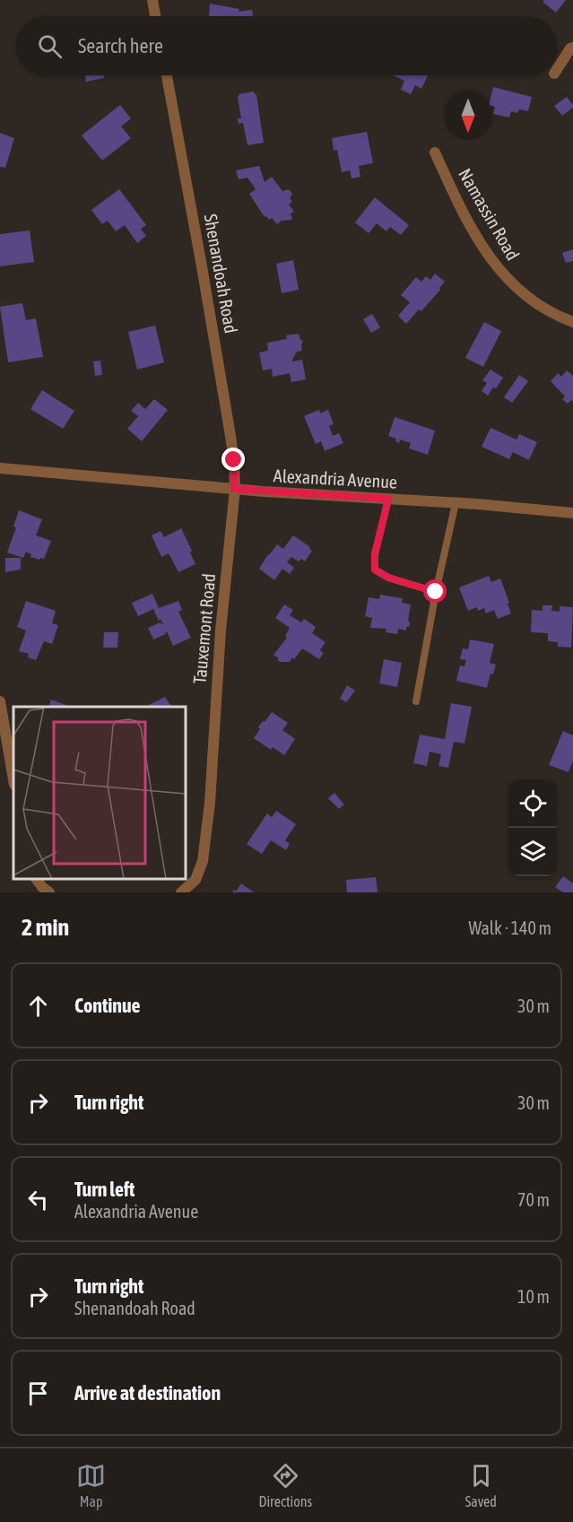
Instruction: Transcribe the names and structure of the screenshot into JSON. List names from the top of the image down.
{
  "streets": {
    "street": [
      "Namassin Road",
      "Shenandoah Road",
      "Alexandria Avenue",
      "Tauxemont Road"
    ]
  },
  "crossings": [
    ["Shenandoah Road", "Alexandria Avenue"],
    ["Shenandoah Road", "Tauxemont Road"],
    ["Alexandria Avenue", "Tauxemont Road"]
  ],
  "north": "bottom",
  "page": {
    "search": "Search here",
    "heading": ["2 min", "Walk · 140 m"],
    "list": [
      ["Continue", "30 m"],
      ["Turn right", "30 m"],
      ["Turn left", "Alexandria Avenue", "70 m"],
      ["Turn right", "Shenandoah Road", "10 m"],
      "Arrive at destination"
    ],
    "nav": ["Map", "Directions", "Saved"]
  }
}
